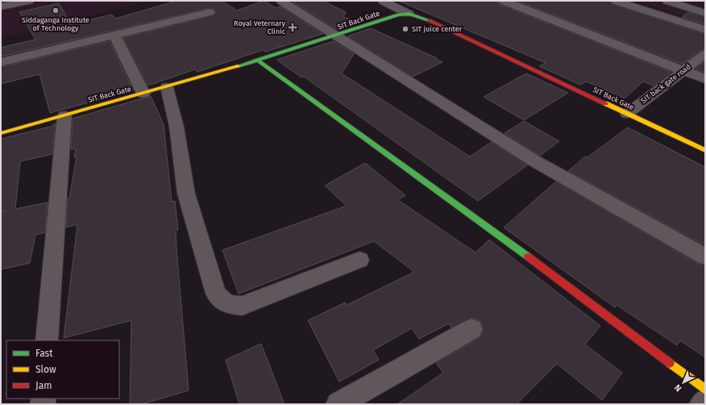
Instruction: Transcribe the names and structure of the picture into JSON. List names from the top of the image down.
{
  "streets": {
    "street": ["SIT Back Gate", "SIT back gate road"]
  },
  "crossings": [
    ["SIT Back Gate", "SIT back gate road"]
  ],
  "places": {
    "other": ["Siddaganga Institute of Technology", "SIT juice center"],
    "health": ["Royal Veternary Clinic"]
  },
  "legend": ["Fast", "Slow", "Jam"],
  "north": "bottom left"
}
